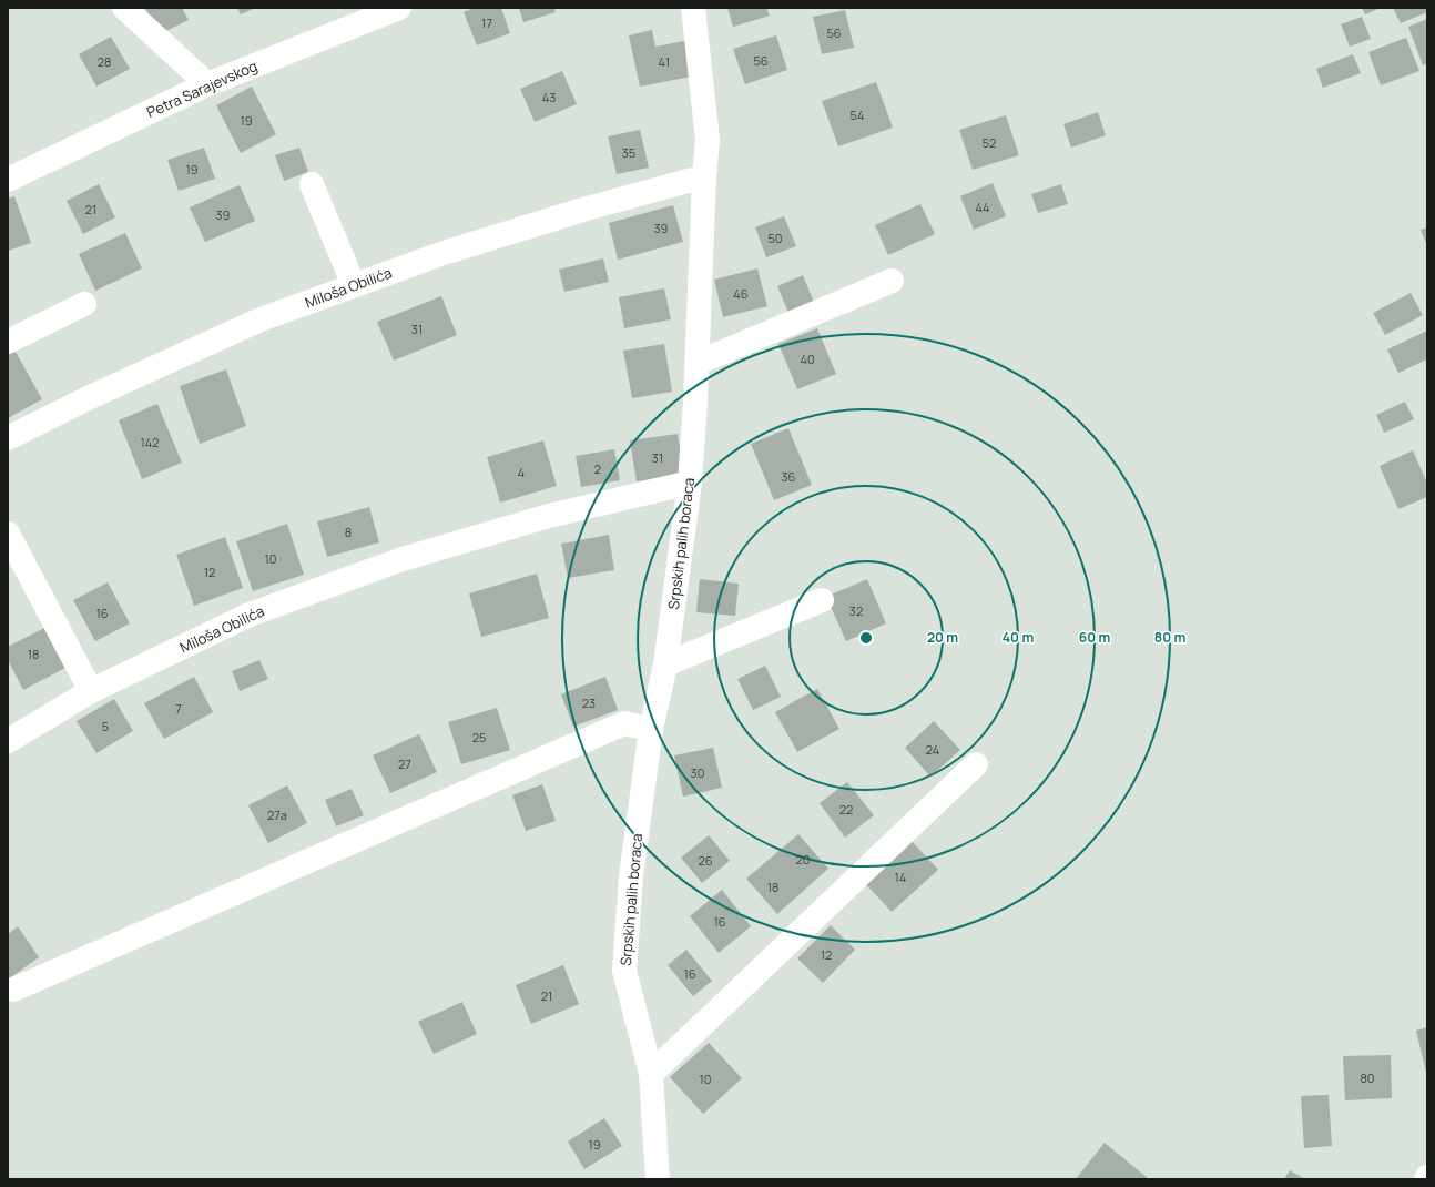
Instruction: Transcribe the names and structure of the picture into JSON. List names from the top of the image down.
{
  "streets": {
    "street": ["Petra Sarajevskog", "Miloša Obilića", "Srpskih palih boraca"]
  },
  "crossings": [
    ["Miloša Obilića", "Srpskih palih boraca"]
  ],
  "house_numbers": [
    "17",
    "56",
    "56",
    "28",
    "41",
    "43",
    "54",
    "19",
    "52",
    "35",
    "19",
    "44",
    "21",
    "39",
    "39",
    "50",
    "46",
    "31",
    "40",
    "142",
    "31",
    "2",
    "4",
    "36",
    "8",
    "10",
    "12",
    "32",
    "16",
    "18",
    "23",
    "7",
    "5",
    "25",
    "24",
    "27",
    "30",
    "22",
    "27a",
    "20",
    "26",
    "14",
    "18",
    "16",
    "12",
    "16",
    "21",
    "80",
    "10",
    "19"
  ],
  "rings": [
    "20 m",
    "40 m",
    "60 m",
    "80 m"
  ]
}
